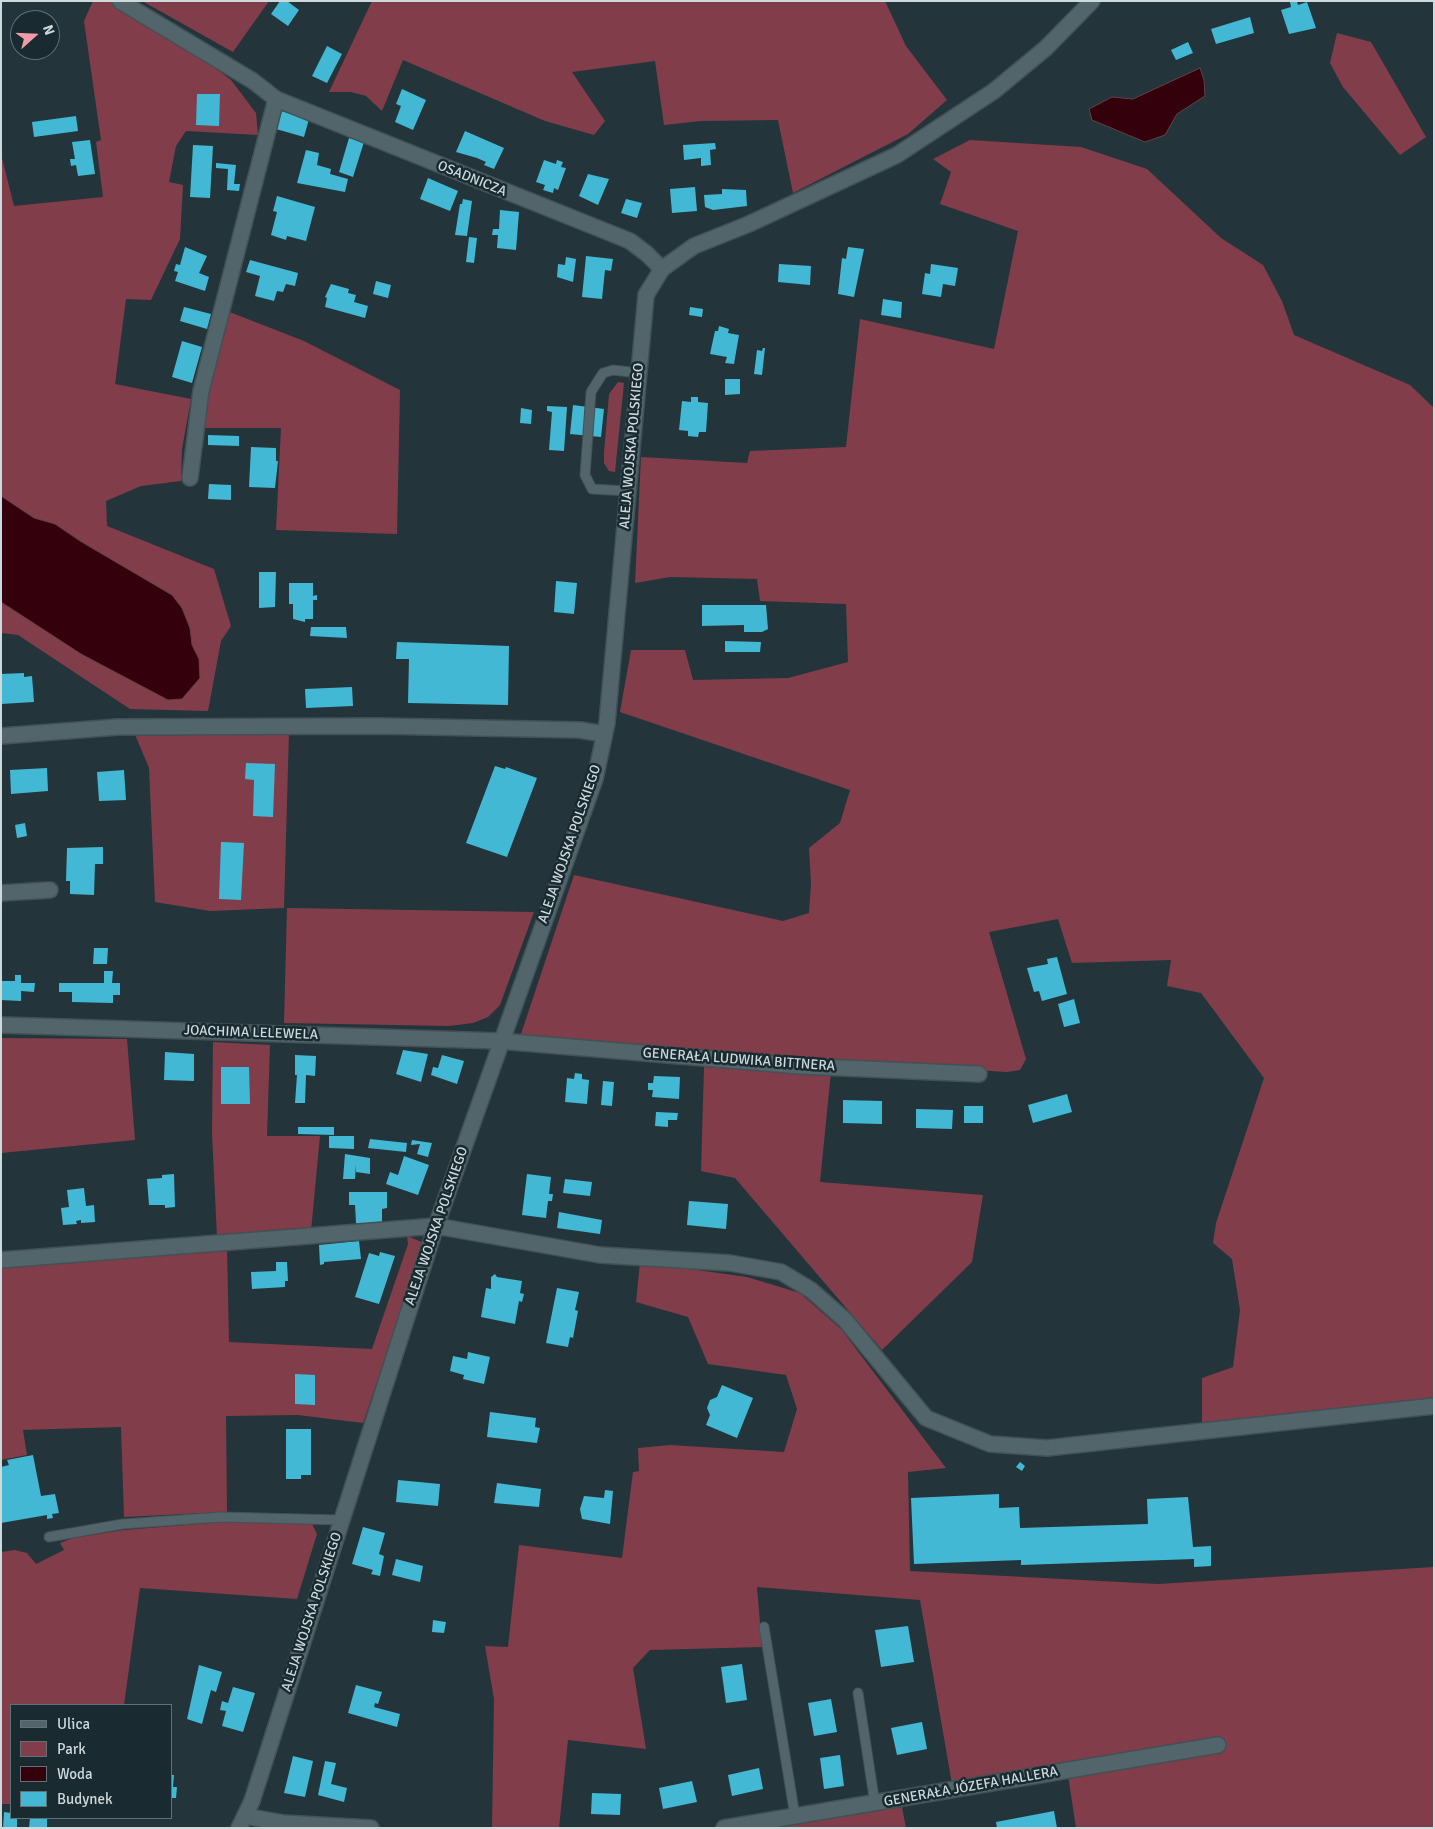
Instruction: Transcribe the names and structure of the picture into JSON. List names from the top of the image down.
{
  "streets": {
    "street": [
      "OSADNICZA",
      "ALEJA WOJSKA POLSKIEGO",
      "JOACHIMA LELEWELA",
      "GENERAŁA LUDWIKA BITTNERA",
      "GENERAŁA JÓZEFA HALLERA"
    ]
  },
  "crossings": [
    ["OSADNICZA", "ALEJA WOJSKA POLSKIEGO"],
    ["ALEJA WOJSKA POLSKIEGO", "JOACHIMA LELEWELA"],
    ["ALEJA WOJSKA POLSKIEGO", "GENERAŁA LUDWIKA BITTNERA"],
    ["JOACHIMA LELEWELA", "GENERAŁA LUDWIKA BITTNERA"]
  ],
  "legend": [
    "Ulica",
    "Park",
    "Woda",
    "Budynek"
  ],
  "north": "right"
}
